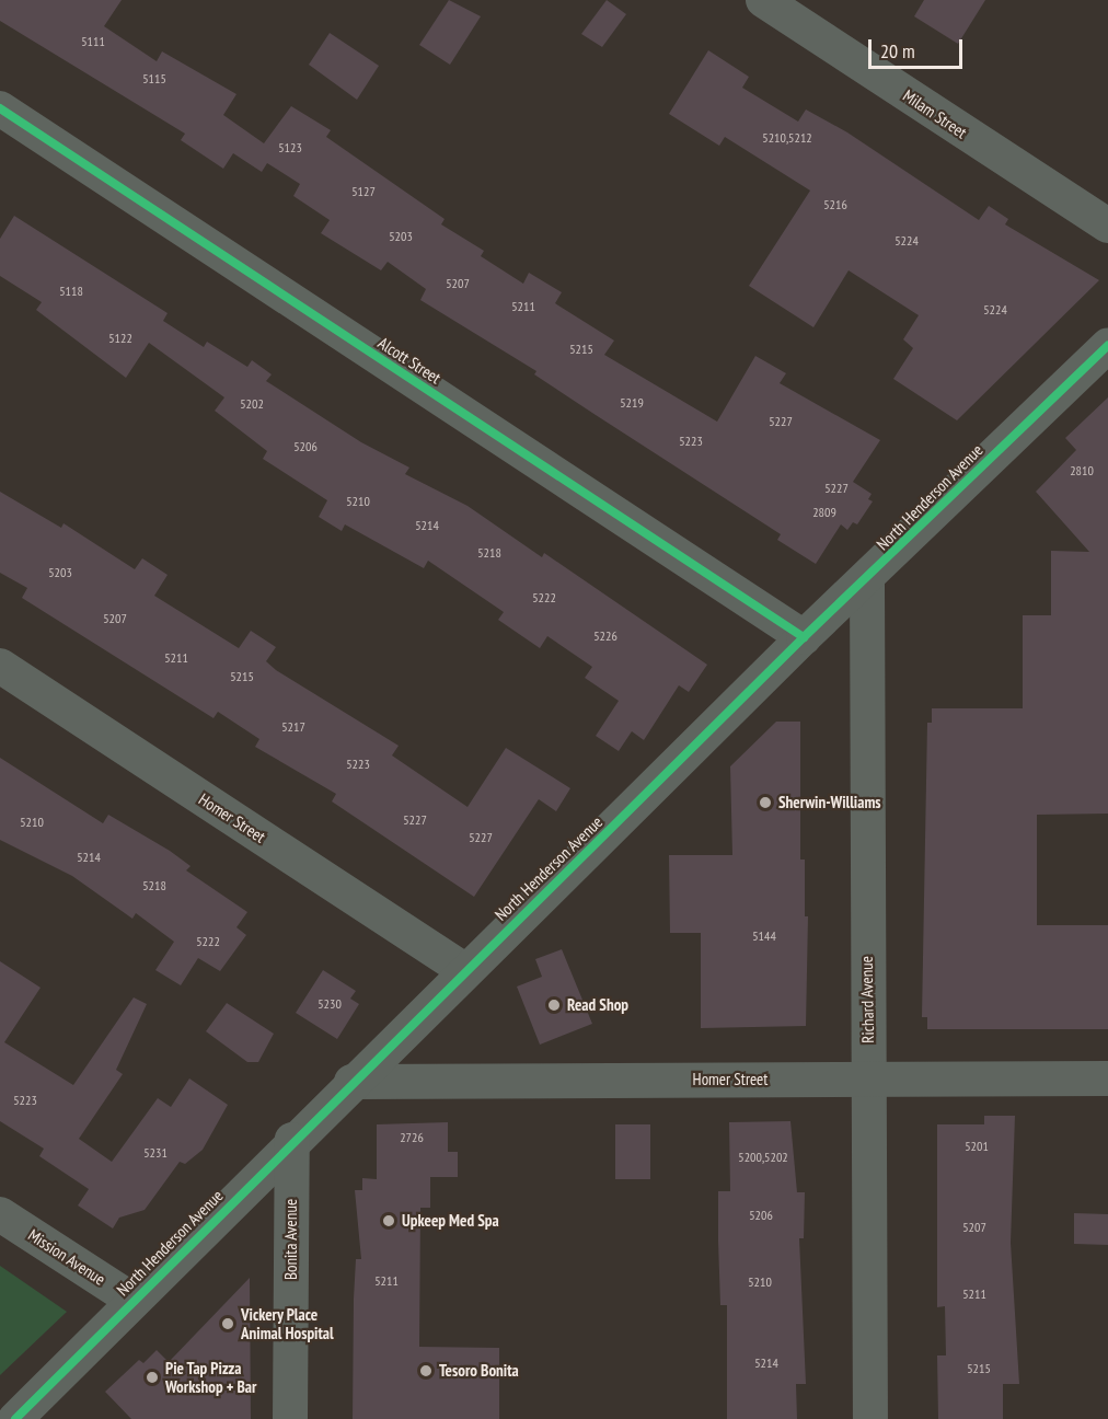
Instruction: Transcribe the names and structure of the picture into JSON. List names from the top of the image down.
{
  "streets": {
    "street": [
      "Milam Street",
      "Alcott Street",
      "North Henderson Avenue",
      "Homer Street",
      "Richard Avenue",
      "Bonita Avenue",
      "Mission Avenue"
    ]
  },
  "crossings": [
    ["Alcott Street", "North Henderson Avenue"],
    ["North Henderson Avenue", "Homer Street"],
    ["North Henderson Avenue", "Richard Avenue"],
    ["North Henderson Avenue", "Bonita Avenue"],
    ["North Henderson Avenue", "Mission Avenue"],
    ["Homer Street", "Richard Avenue"]
  ],
  "places": [
    "Sherwin-Williams",
    "Read Shop",
    "Upkeep Med Spa",
    "Vickery Place Animal Hospital",
    "Tesoro Bonita",
    "Pie Tap Pizza Workshop + Bar"
  ],
  "house_numbers": [
    "5111",
    "5115",
    "5210,5212",
    "5123",
    "5127",
    "5216",
    "5203",
    "5224",
    "5207",
    "5118",
    "5211",
    "5224",
    "5122",
    "5215",
    "5219",
    "5202",
    "5227",
    "5223",
    "5206",
    "2810",
    "5227",
    "5210",
    "2809",
    "5214",
    "5218",
    "5203",
    "5222",
    "5207",
    "5226",
    "5211",
    "5215",
    "5217",
    "5223",
    "5227",
    "5210",
    "5227",
    "5214",
    "5218",
    "5144",
    "5222",
    "5230",
    "5223",
    "2726",
    "5201",
    "5231",
    "5200,5202",
    "5206",
    "5207",
    "5211",
    "5210",
    "5211",
    "5214",
    "5215"
  ],
  "scale_bar": "20 m"
}
